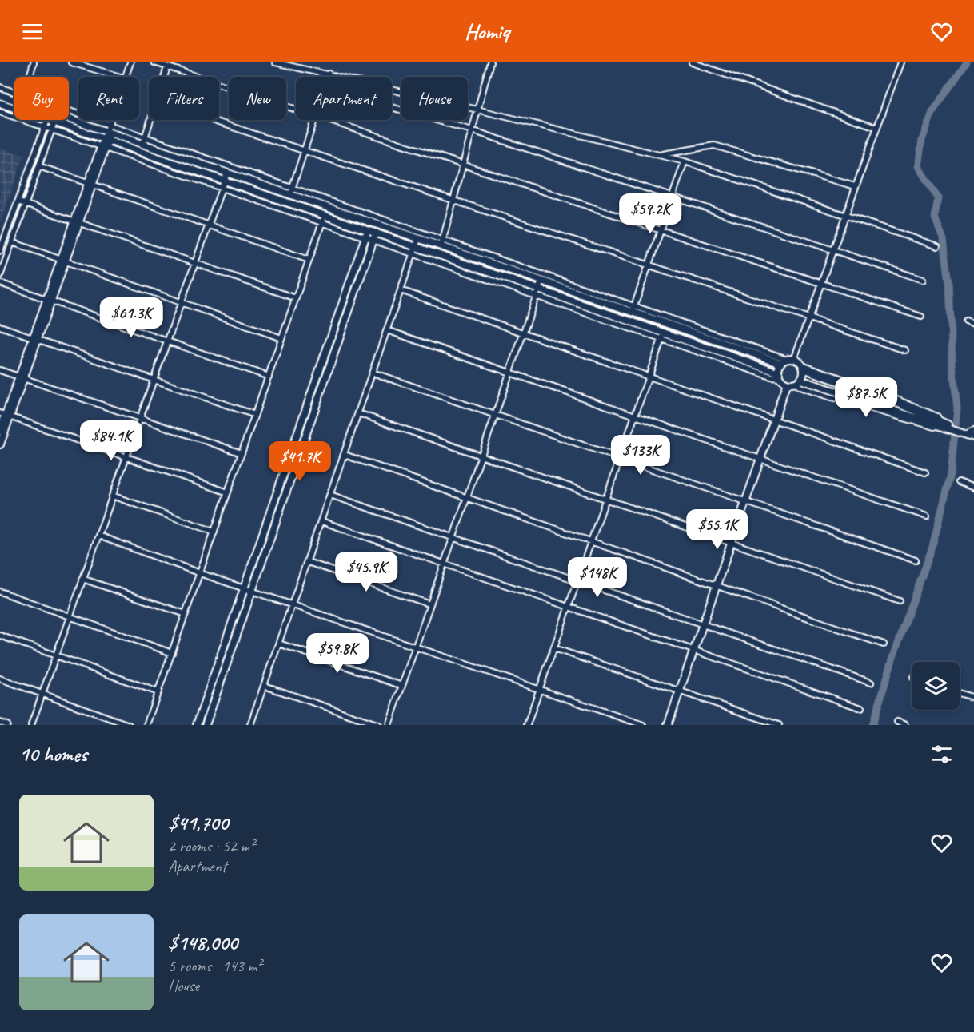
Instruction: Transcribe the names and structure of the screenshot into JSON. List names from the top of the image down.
{
  "page": {
    "header": "Homiq",
    "chip": [
      "Buy",
      "Rent",
      "Filters",
      "New",
      "Apartment",
      "House"
    ],
    "price": [
      "$59.2K",
      "$61.3K",
      "$87.5K",
      "$84.1K",
      "$133K",
      "$41.7K",
      "$55.1K",
      "$45.9K",
      "$148K",
      "$59.8K"
    ],
    "heading": "10 homes",
    "list": [
      {
        "name": "$41,700",
        "note": "2 rooms · 52 m² · Apartment"
      },
      {
        "name": "$148,000",
        "note": "5 rooms · 143 m² · House"
      }
    ]
  }
}
